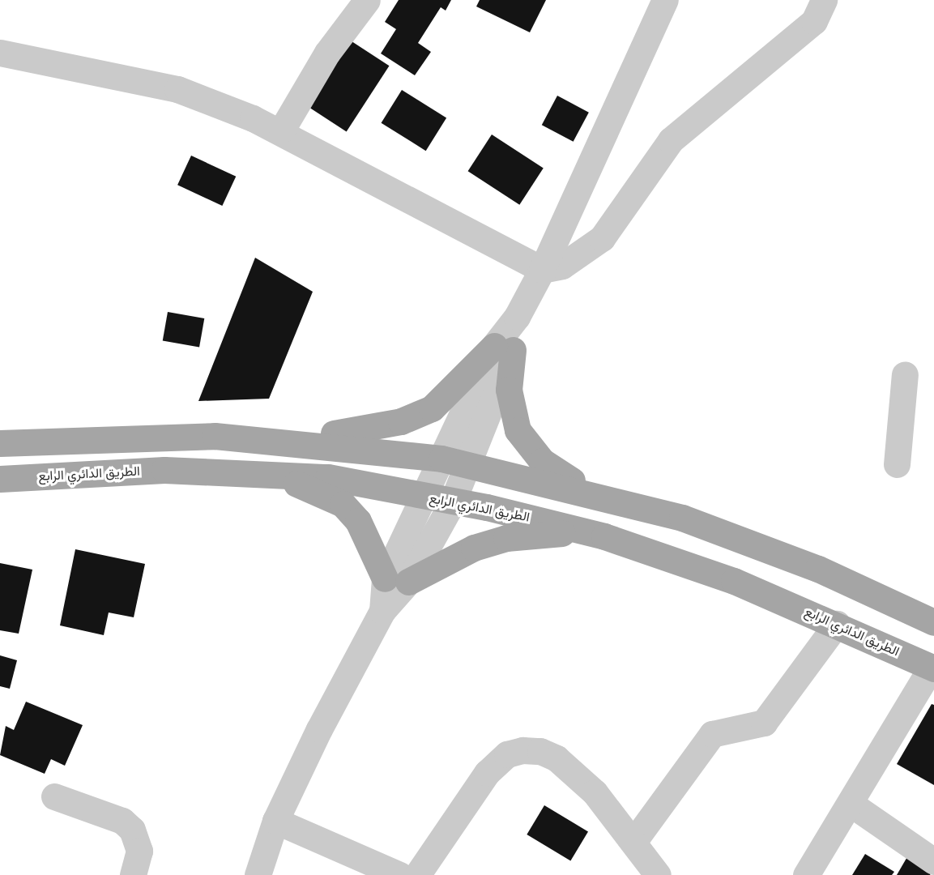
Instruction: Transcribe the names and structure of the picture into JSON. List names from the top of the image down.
{
  "streets": {
    "main road": ["الطريق الدائري الرابع"]
  }
}
